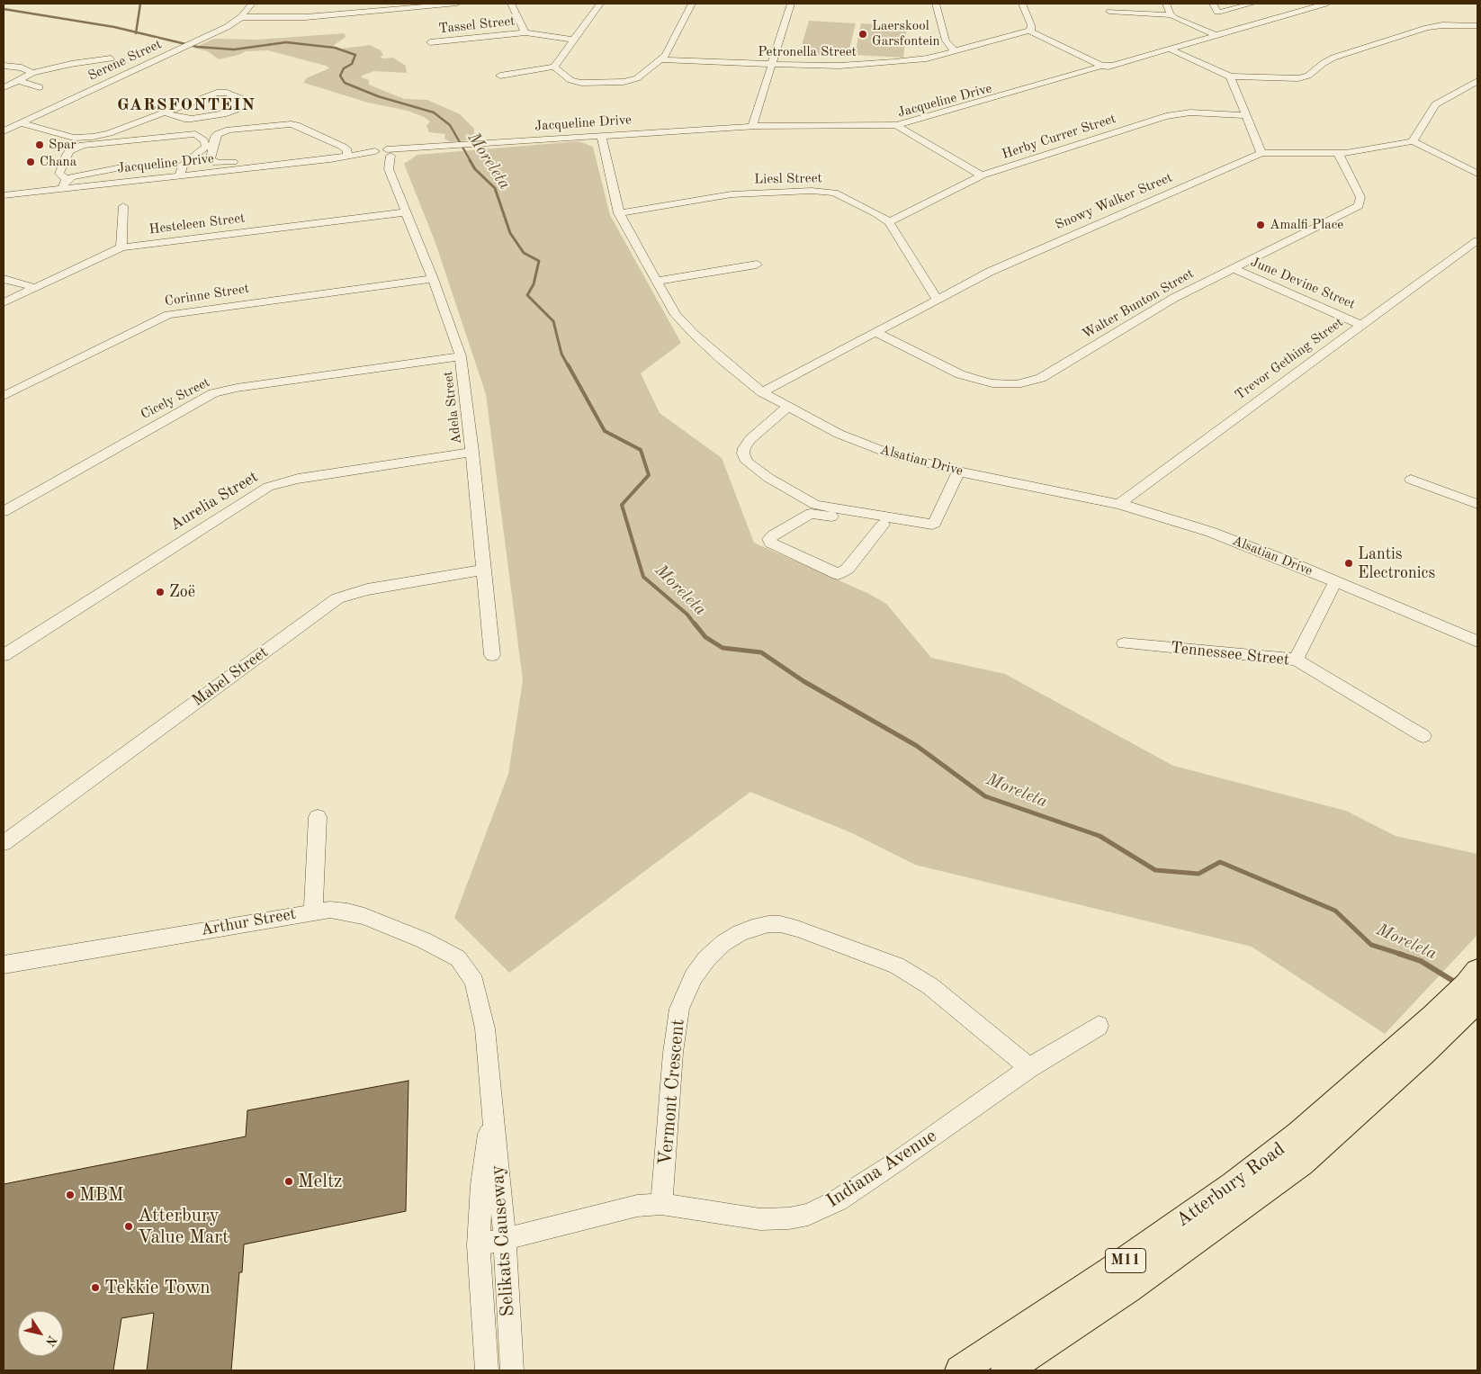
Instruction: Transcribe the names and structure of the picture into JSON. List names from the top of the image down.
{
  "streets": {
    "main road": ["Atterbury Road", "M11"],
    "street": [
      "Tassel Street",
      "Petronella Street",
      "Serene Street",
      "Jacqueline Drive",
      "Herby Currer Street",
      "Liesl Street",
      "Snowy Walker Street",
      "Hesteleen Street",
      "June Devine Street",
      "Corinne Street",
      "Walter Bunton Street",
      "Trevor Gething Street",
      "Cicely Street",
      "Adela Street",
      "Alsatian Drive",
      "Aurelia Street",
      "Tennessee Street",
      "Mabel Street",
      "Arthur Street",
      "Vermont Crescent",
      "Indiana Avenue",
      "Selikats Causeway"
    ]
  },
  "crossings": [
    ["Jacqueline Drive", "Adela Street"],
    ["Jacqueline Drive", "Alsatian Drive"],
    ["Herby Currer Street", "Liesl Street"],
    ["Liesl Street", "Snowy Walker Street"],
    ["Liesl Street", "Alsatian Drive"],
    ["Snowy Walker Street", "Walter Bunton Street"],
    ["Snowy Walker Street", "Alsatian Drive"],
    ["Hesteleen Street", "Adela Street"],
    ["June Devine Street", "Walter Bunton Street"],
    ["June Devine Street", "Trevor Gething Street"],
    ["Corinne Street", "Adela Street"],
    ["Trevor Gething Street", "Alsatian Drive"],
    ["Cicely Street", "Adela Street"],
    ["Adela Street", "Aurelia Street"],
    ["Adela Street", "Mabel Street"],
    ["Arthur Street", "Selikats Causeway"],
    ["Vermont Crescent", "Indiana Avenue"],
    ["Indiana Avenue", "Selikats Causeway"]
  ],
  "districts": ["GARSFONTEIN"],
  "water": ["Moreleta"],
  "places": [
    "Laerskool Garsfontein",
    "Spar",
    "Chana",
    "Amalfi Place",
    "Lantis Electronics",
    "Zoë",
    "Meltz",
    "MBM",
    "Atterbury Value Mart",
    "Tekkie Town"
  ],
  "north": "bottom right"
}
